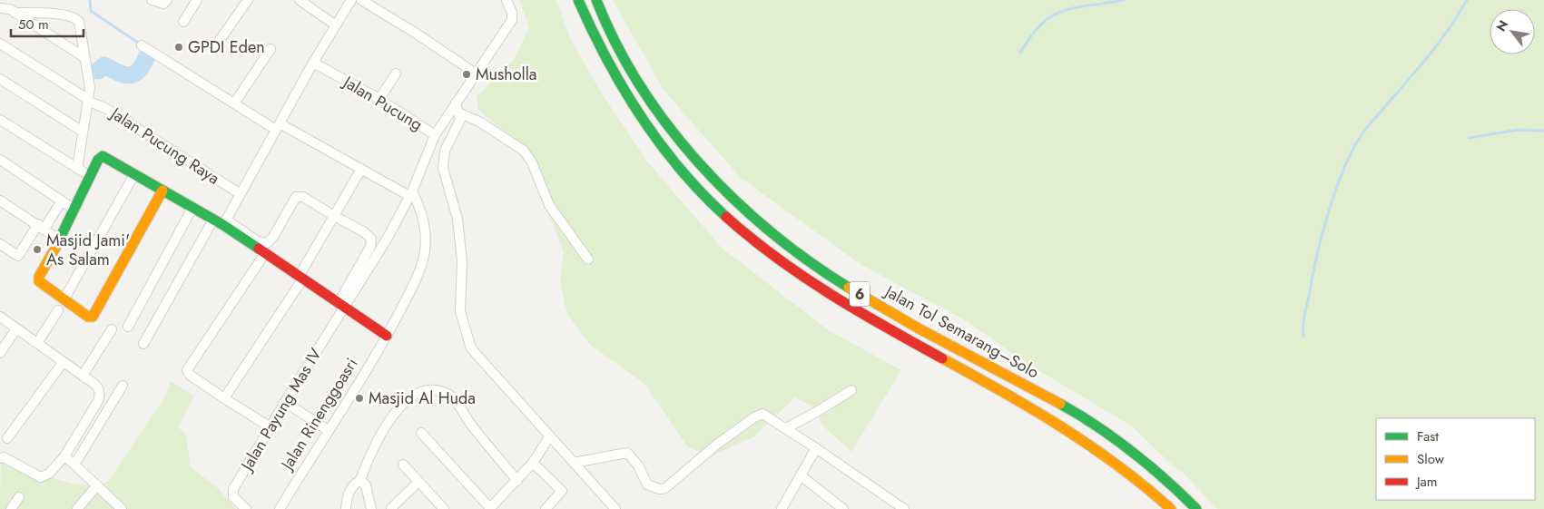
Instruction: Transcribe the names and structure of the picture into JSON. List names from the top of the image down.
{
  "streets": {
    "main road": ["6", "Jalan Tol Semarang–Solo"],
    "street": [
      "Jalan Pucung",
      "Jalan Pucung Raya",
      "Jalan Payung Mas IV",
      "Jalan Rinenggoasri"
    ]
  },
  "places": [
    "GPDI Eden",
    "Musholla",
    "Masjid Jami' As Salam",
    "Masjid Al Huda"
  ],
  "legend": ["Fast", "Slow", "Jam"],
  "scale_bar": "50 m",
  "north": "top left"
}
